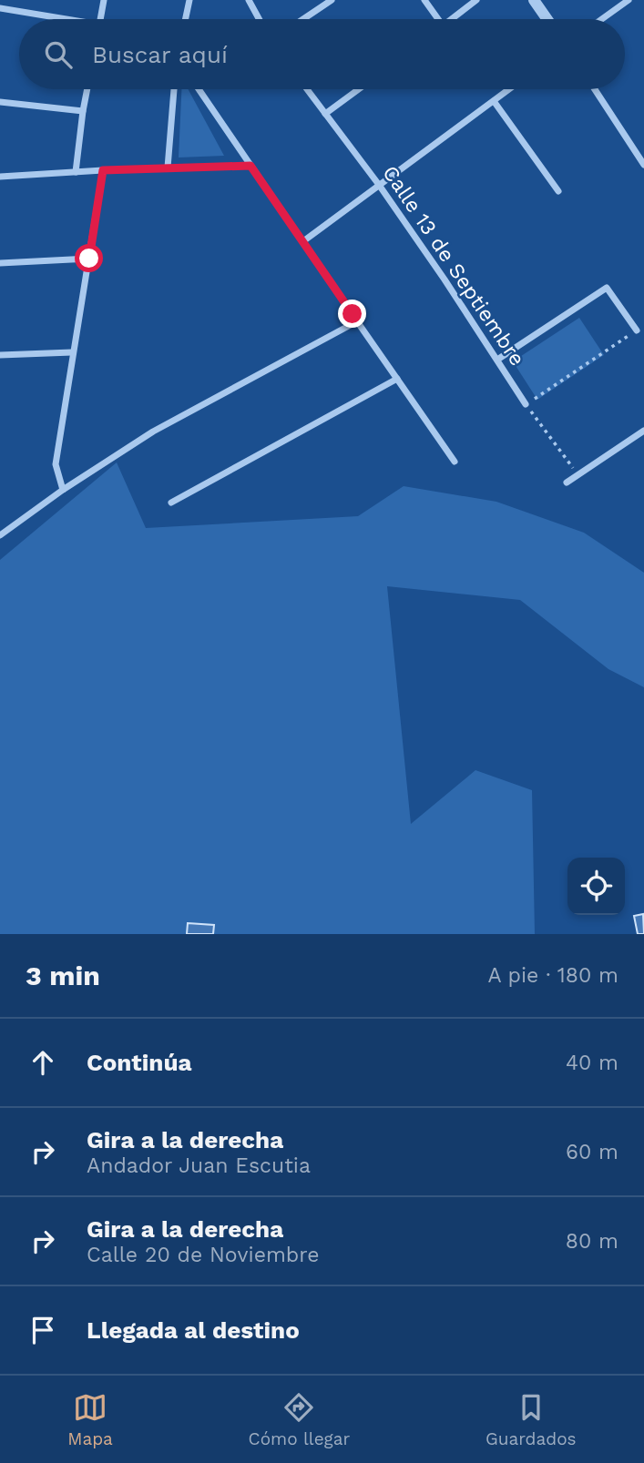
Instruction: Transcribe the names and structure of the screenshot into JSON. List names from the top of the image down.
{
  "streets": {
    "street": ["Calle 13 de Septiembre"]
  },
  "page": {
    "search": "Buscar aquí",
    "heading": ["3 min", "A pie · 180 m"],
    "list": [
      ["Continúa", "40 m"],
      ["Gira a la derecha", "Andador Juan Escutia", "60 m"],
      ["Gira a la derecha", "Calle 20 de Noviembre", "80 m"],
      "Llegada al destino"
    ],
    "nav": ["Mapa", "Cómo llegar", "Guardados"]
  }
}
